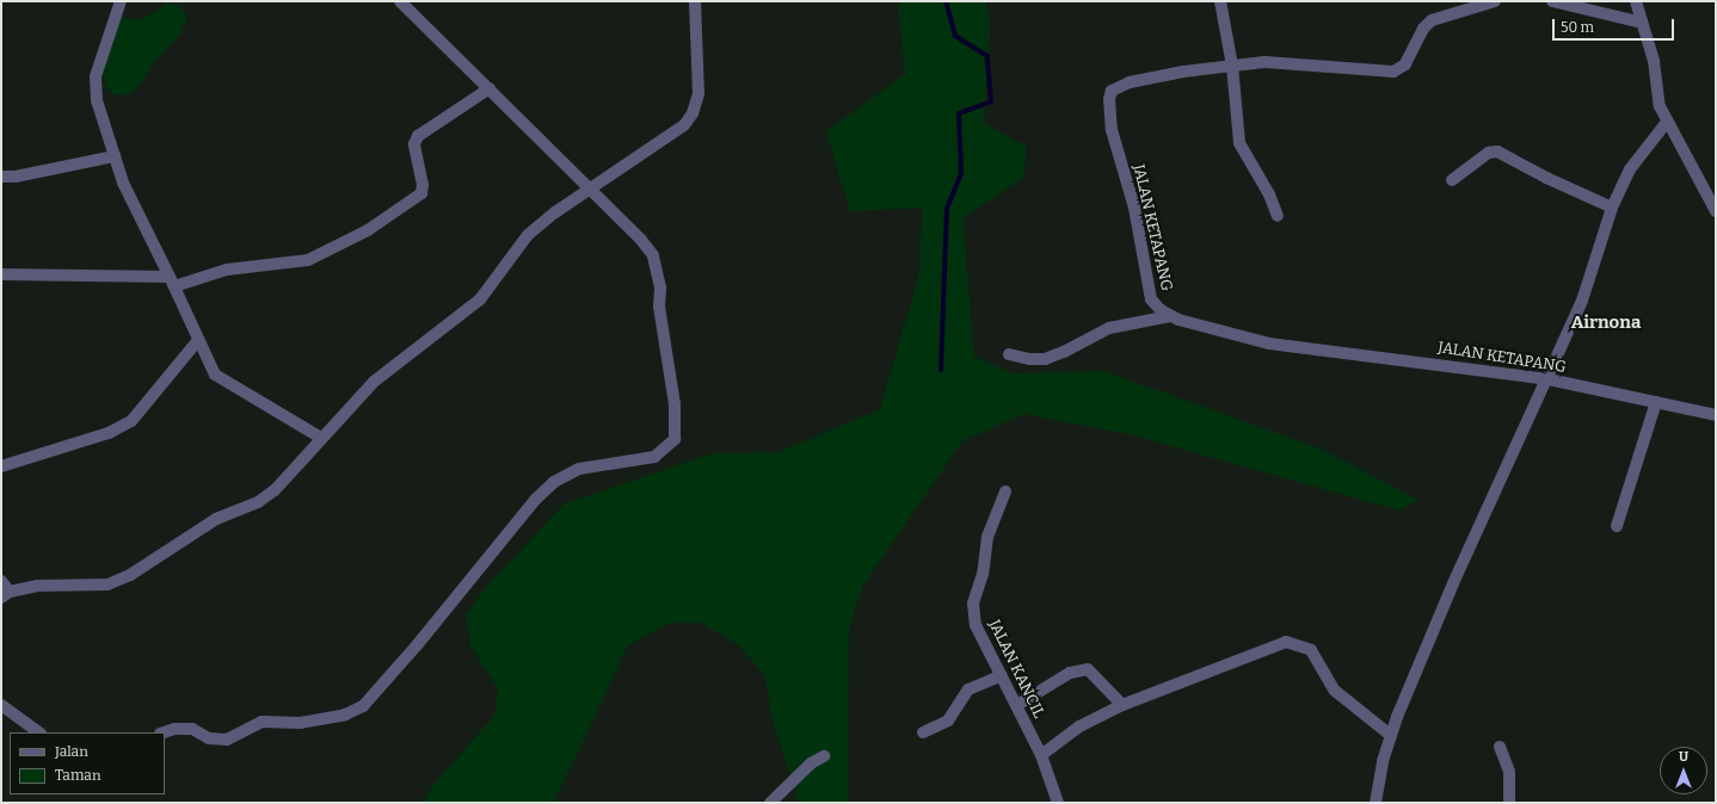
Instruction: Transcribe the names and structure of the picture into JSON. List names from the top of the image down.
{
  "streets": {
    "street": ["JALAN KETAPANG", "JALAN KANCIL"]
  },
  "districts": ["Airnona"],
  "legend": ["Jalan", "Taman"],
  "scale_bar": "50 m",
  "north": "top"
}
